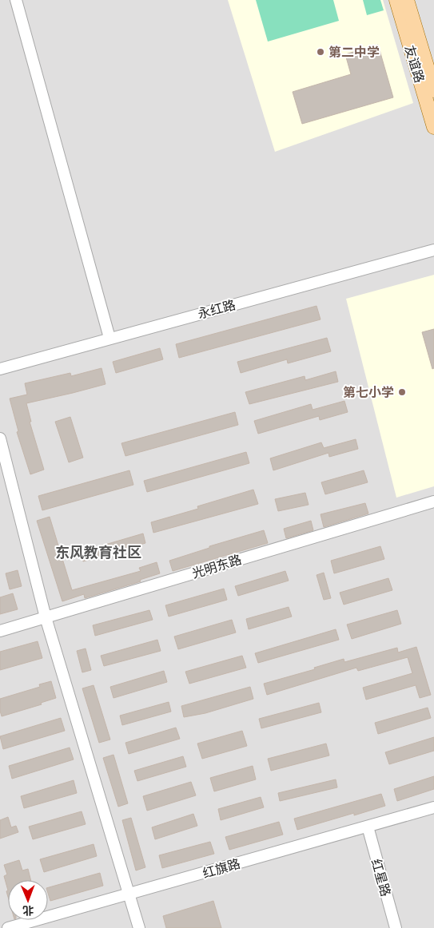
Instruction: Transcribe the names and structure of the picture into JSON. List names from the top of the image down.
{
  "streets": {
    "main road": ["友谊路"],
    "street": [
      "永红路",
      "光明东路",
      "红旗路",
      "红星路"
    ]
  },
  "crossings": [
    ["红旗路", "红星路"]
  ],
  "districts": ["东风教育社区"],
  "places": ["第二中学", "第七小学"],
  "north": "bottom"
}
